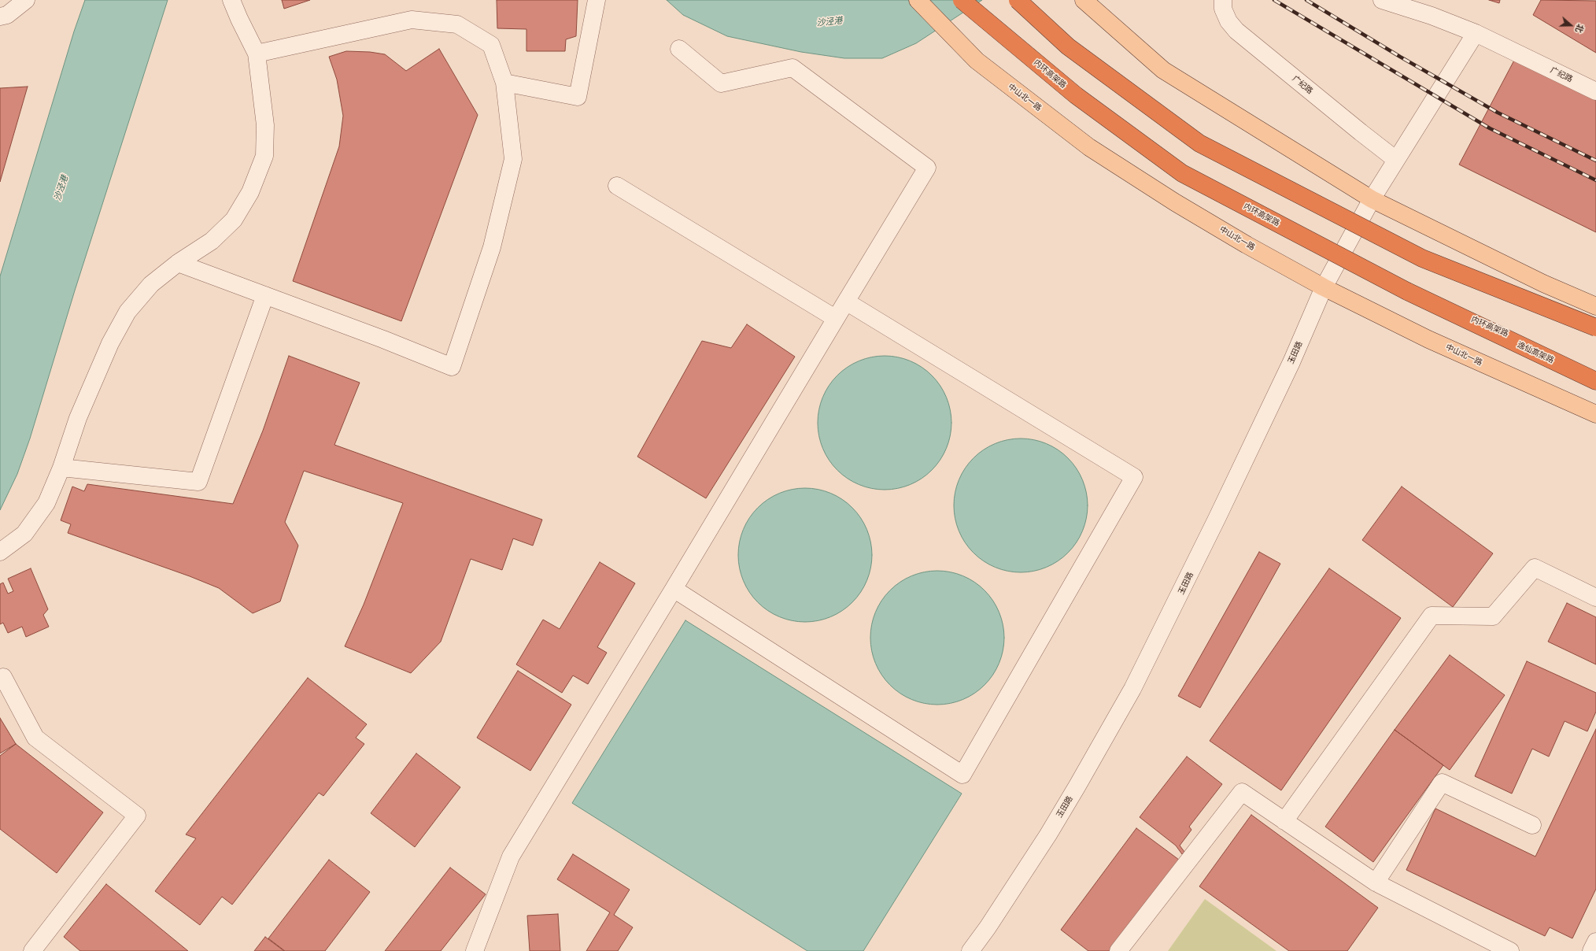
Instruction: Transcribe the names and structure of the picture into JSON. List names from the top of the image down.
{
  "streets": {
    "highway": ["内环高架路", "逸仙高架路"],
    "main road": ["中山北一路"],
    "street": ["广纪路", "玉田路"]
  },
  "crossings": [
    ["内环高架路", "逸仙高架路"],
    ["中山北一路", "玉田路"]
  ],
  "water": ["沙泾港"],
  "north": "right"
}
